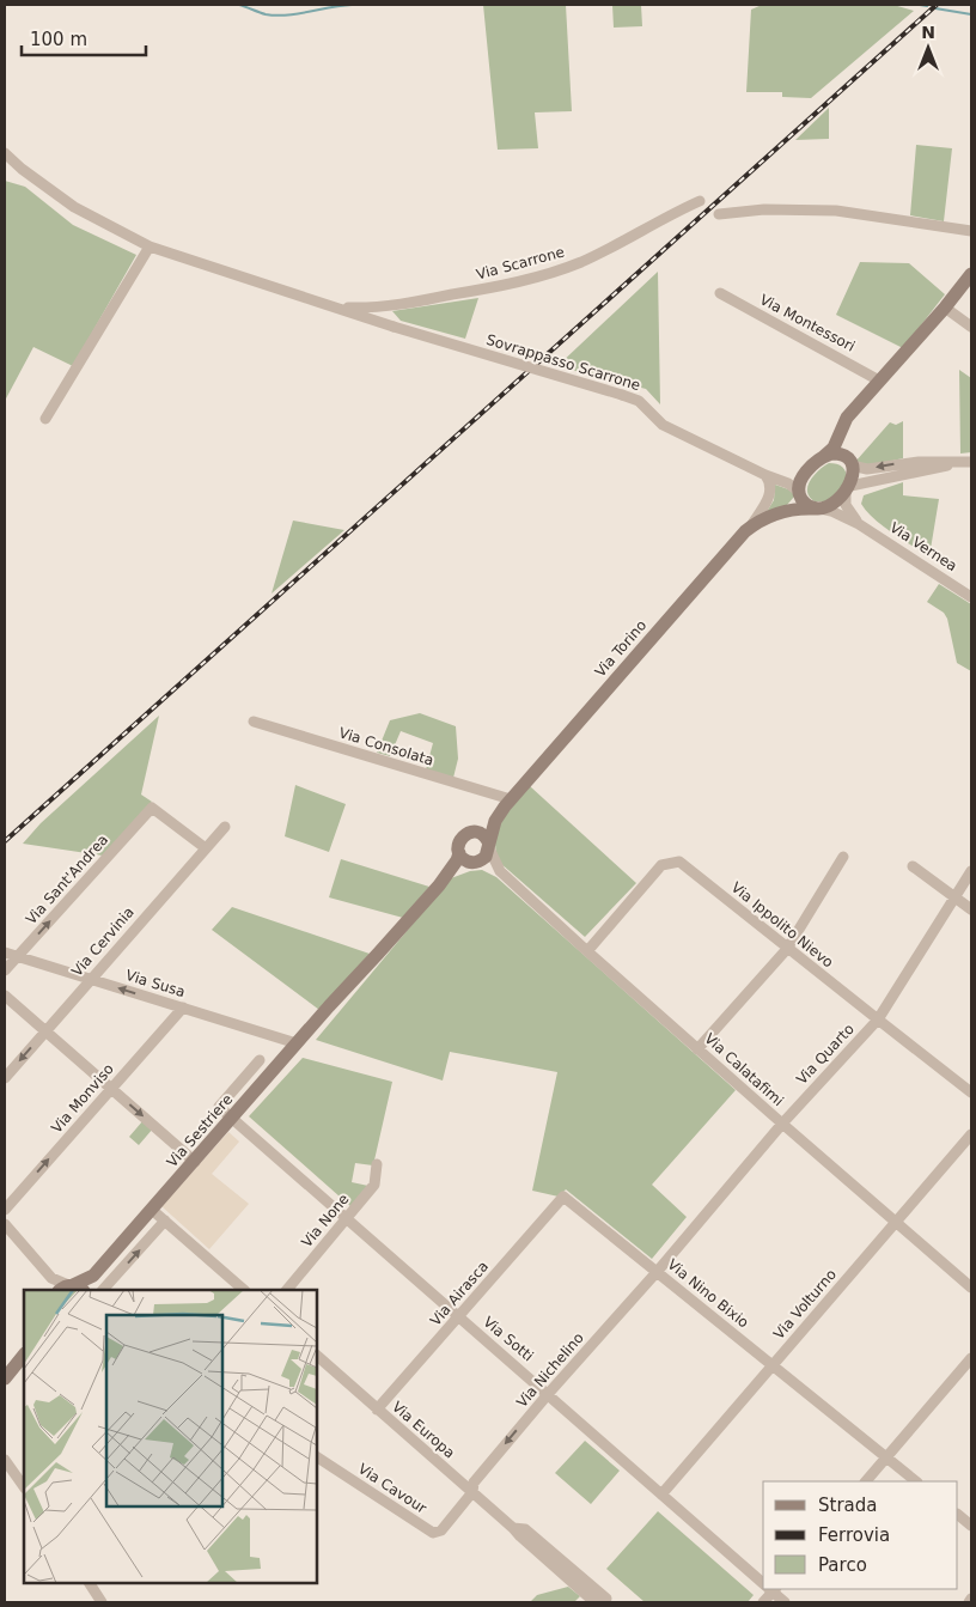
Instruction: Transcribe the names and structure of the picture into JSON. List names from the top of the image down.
{
  "streets": {
    "main road": ["Via Torino", "Via Sestriere"],
    "street": [
      "Via Scarrone",
      "Via Montessori",
      "Sovrappasso Scarrone",
      "Via Vernea",
      "Via Consolata",
      "Via Sant'Andrea",
      "Via Ippolito Nievo",
      "Via Cervinia",
      "Via Susa",
      "Via Quarto",
      "Via Calatafimi",
      "Via Monviso",
      "Via None",
      "Via Airasca",
      "Via Nino Bixio",
      "Via Volturno",
      "Via Sotti",
      "Via Nichelino",
      "Via Europa",
      "Via Cavour"
    ]
  },
  "crossings": [
    ["Via Scarrone", "Sovrappasso Scarrone"],
    ["Via Torino", "Via Consolata"],
    ["Via Torino", "Via Calatafimi"],
    ["Via Torino", "Via Sestriere"],
    ["Via Sant'Andrea", "Via Cervinia"],
    ["Via Sant'Andrea", "Via Susa"],
    ["Via Ippolito Nievo", "Via Quarto"],
    ["Via Ippolito Nievo", "Via Calatafimi"],
    ["Via Cervinia", "Via Susa"],
    ["Via Susa", "Via Monviso"],
    ["Via Susa", "Via Sestriere"],
    ["Via Quarto", "Via Calatafimi"],
    ["Via Quarto", "Via Nino Bixio"],
    ["Via Quarto", "Via Nichelino"],
    ["Via Calatafimi", "Via Volturno"],
    ["Via Sestriere", "Via Sotti"],
    ["Via None", "Via Sotti"],
    ["Via Airasca", "Via Nino Bixio"],
    ["Via Airasca", "Via Sotti"],
    ["Via Airasca", "Via Europa"],
    ["Via Nino Bixio", "Via Volturno"],
    ["Via Nino Bixio", "Via Nichelino"],
    ["Via Volturno", "Via Sotti"],
    ["Via Sotti", "Via Nichelino"],
    ["Via Nichelino", "Via Europa"],
    ["Via Nichelino", "Via Cavour"],
    ["Via Europa", "Via Cavour"]
  ],
  "one_way": ["Via Sant'Andrea", "Via Monviso", "Via Nichelino"],
  "legend": ["Strada", "Ferrovia", "Parco"],
  "scale_bar": "100 m",
  "north": "top"
}
